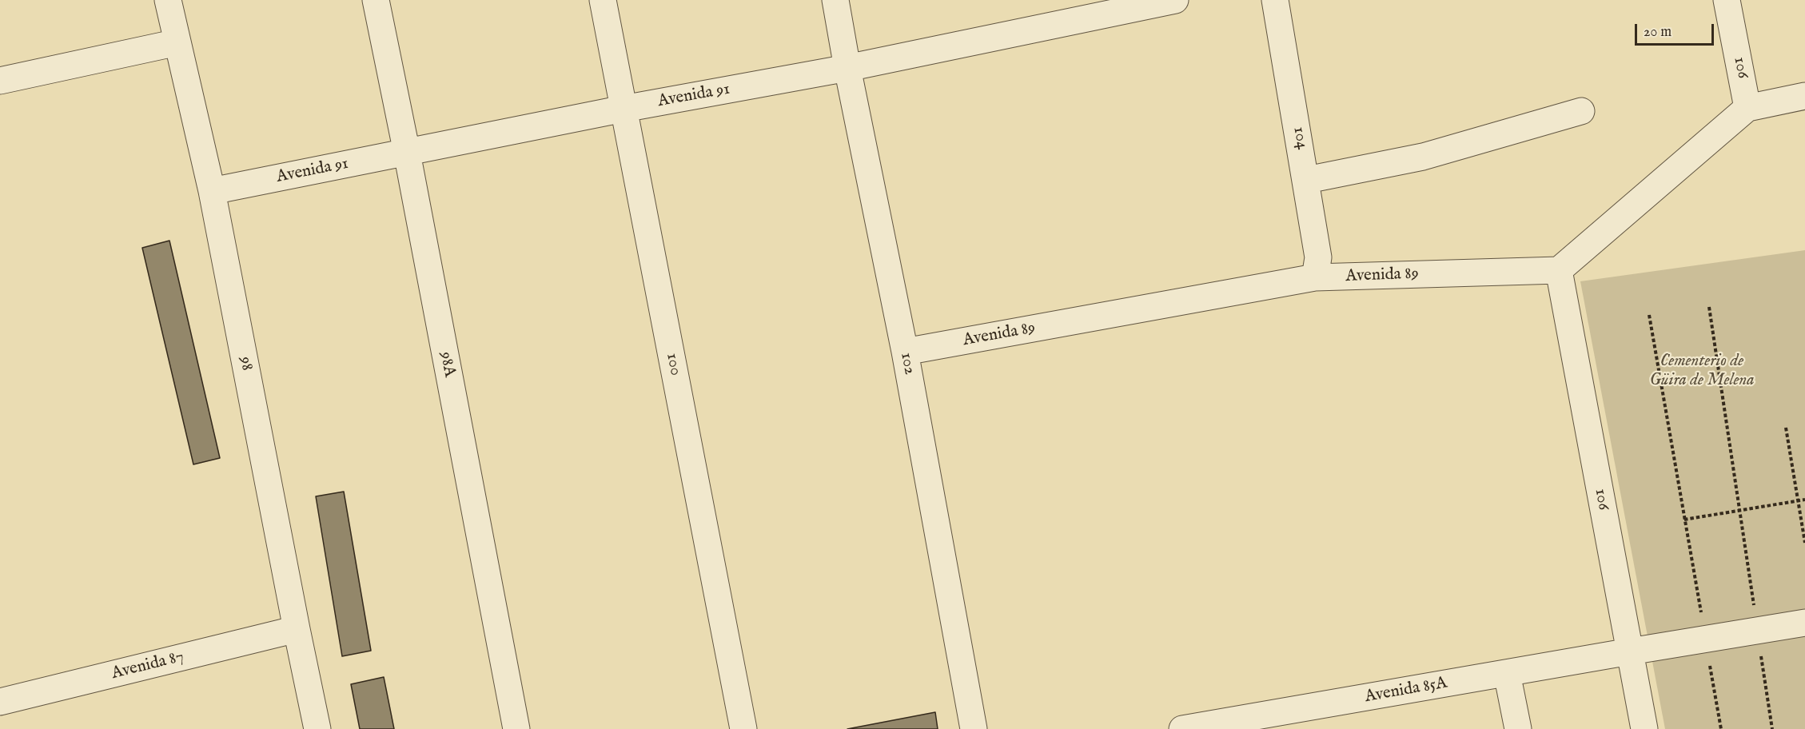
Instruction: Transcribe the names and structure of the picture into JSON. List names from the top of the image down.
{
  "streets": {
    "street": [
      "106",
      "Avenida 91",
      "104",
      "Avenida 89",
      "98",
      "102",
      "98A",
      "100",
      "Avenida 87",
      "Avenida 85A"
    ]
  },
  "crossings": [
    ["106", "Avenida 89"],
    ["106", "Avenida 85A"],
    ["Avenida 91", "98"],
    ["Avenida 91", "102"],
    ["Avenida 91", "98A"],
    ["Avenida 91", "100"],
    ["104", "Avenida 89"],
    ["Avenida 89", "102"],
    ["98", "Avenida 87"]
  ],
  "parks": ["Cementerio de Güira de Melena"],
  "scale_bar": "20 m"
}
